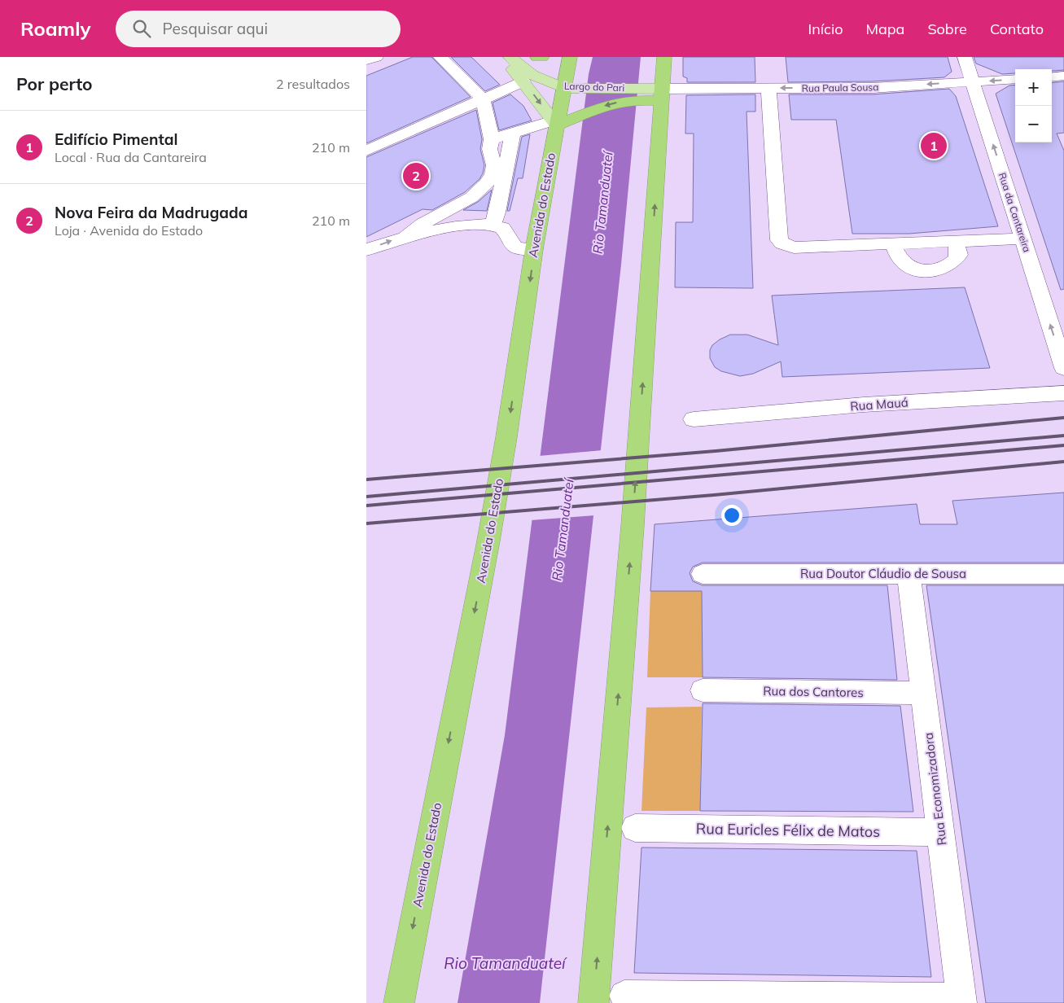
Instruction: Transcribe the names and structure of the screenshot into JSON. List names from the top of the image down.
{
  "streets": {
    "highway": ["Avenida do Estado"],
    "main road": ["Largo do Pari"],
    "street": [
      "Rua Paula Sousa",
      "Rua da Cantareira",
      "Rua Mauá",
      "Rua Doutor Cláudio de Sousa",
      "Rua dos Cantores",
      "Rua Economizadora",
      "Rua Euricles Félix de Matos"
    ]
  },
  "crossings": [
    ["Largo do Pari", "Rua Paula Sousa"],
    ["Largo do Pari", "Avenida do Estado"],
    ["Rua Paula Sousa", "Rua da Cantareira"],
    ["Rua Doutor Cláudio de Sousa", "Rua Economizadora"],
    ["Rua dos Cantores", "Rua Economizadora"],
    ["Rua Economizadora", "Rua Euricles Félix de Matos"]
  ],
  "one_way": ["Rua da Cantareira"],
  "water": ["Rio Tamanduateí"],
  "page": {
    "header": "Roamly",
    "search": "Pesquisar aqui",
    "nav": [
      "Início",
      "Mapa",
      "Sobre",
      "Contato"
    ],
    "heading": ["Por perto", "2 resultados"],
    "map_buttons": ["+", "−"],
    "list": [
      {
        "mark": "1",
        "name": "Edifício Pimental",
        "note": "Local · Rua da Cantareira",
        "value": "210 m"
      },
      {
        "mark": "2",
        "name": "Nova Feira da Madrugada",
        "note": "Loja · Avenida do Estado",
        "value": "210 m"
      }
    ],
    "pins": ["1", "2"]
  }
}
